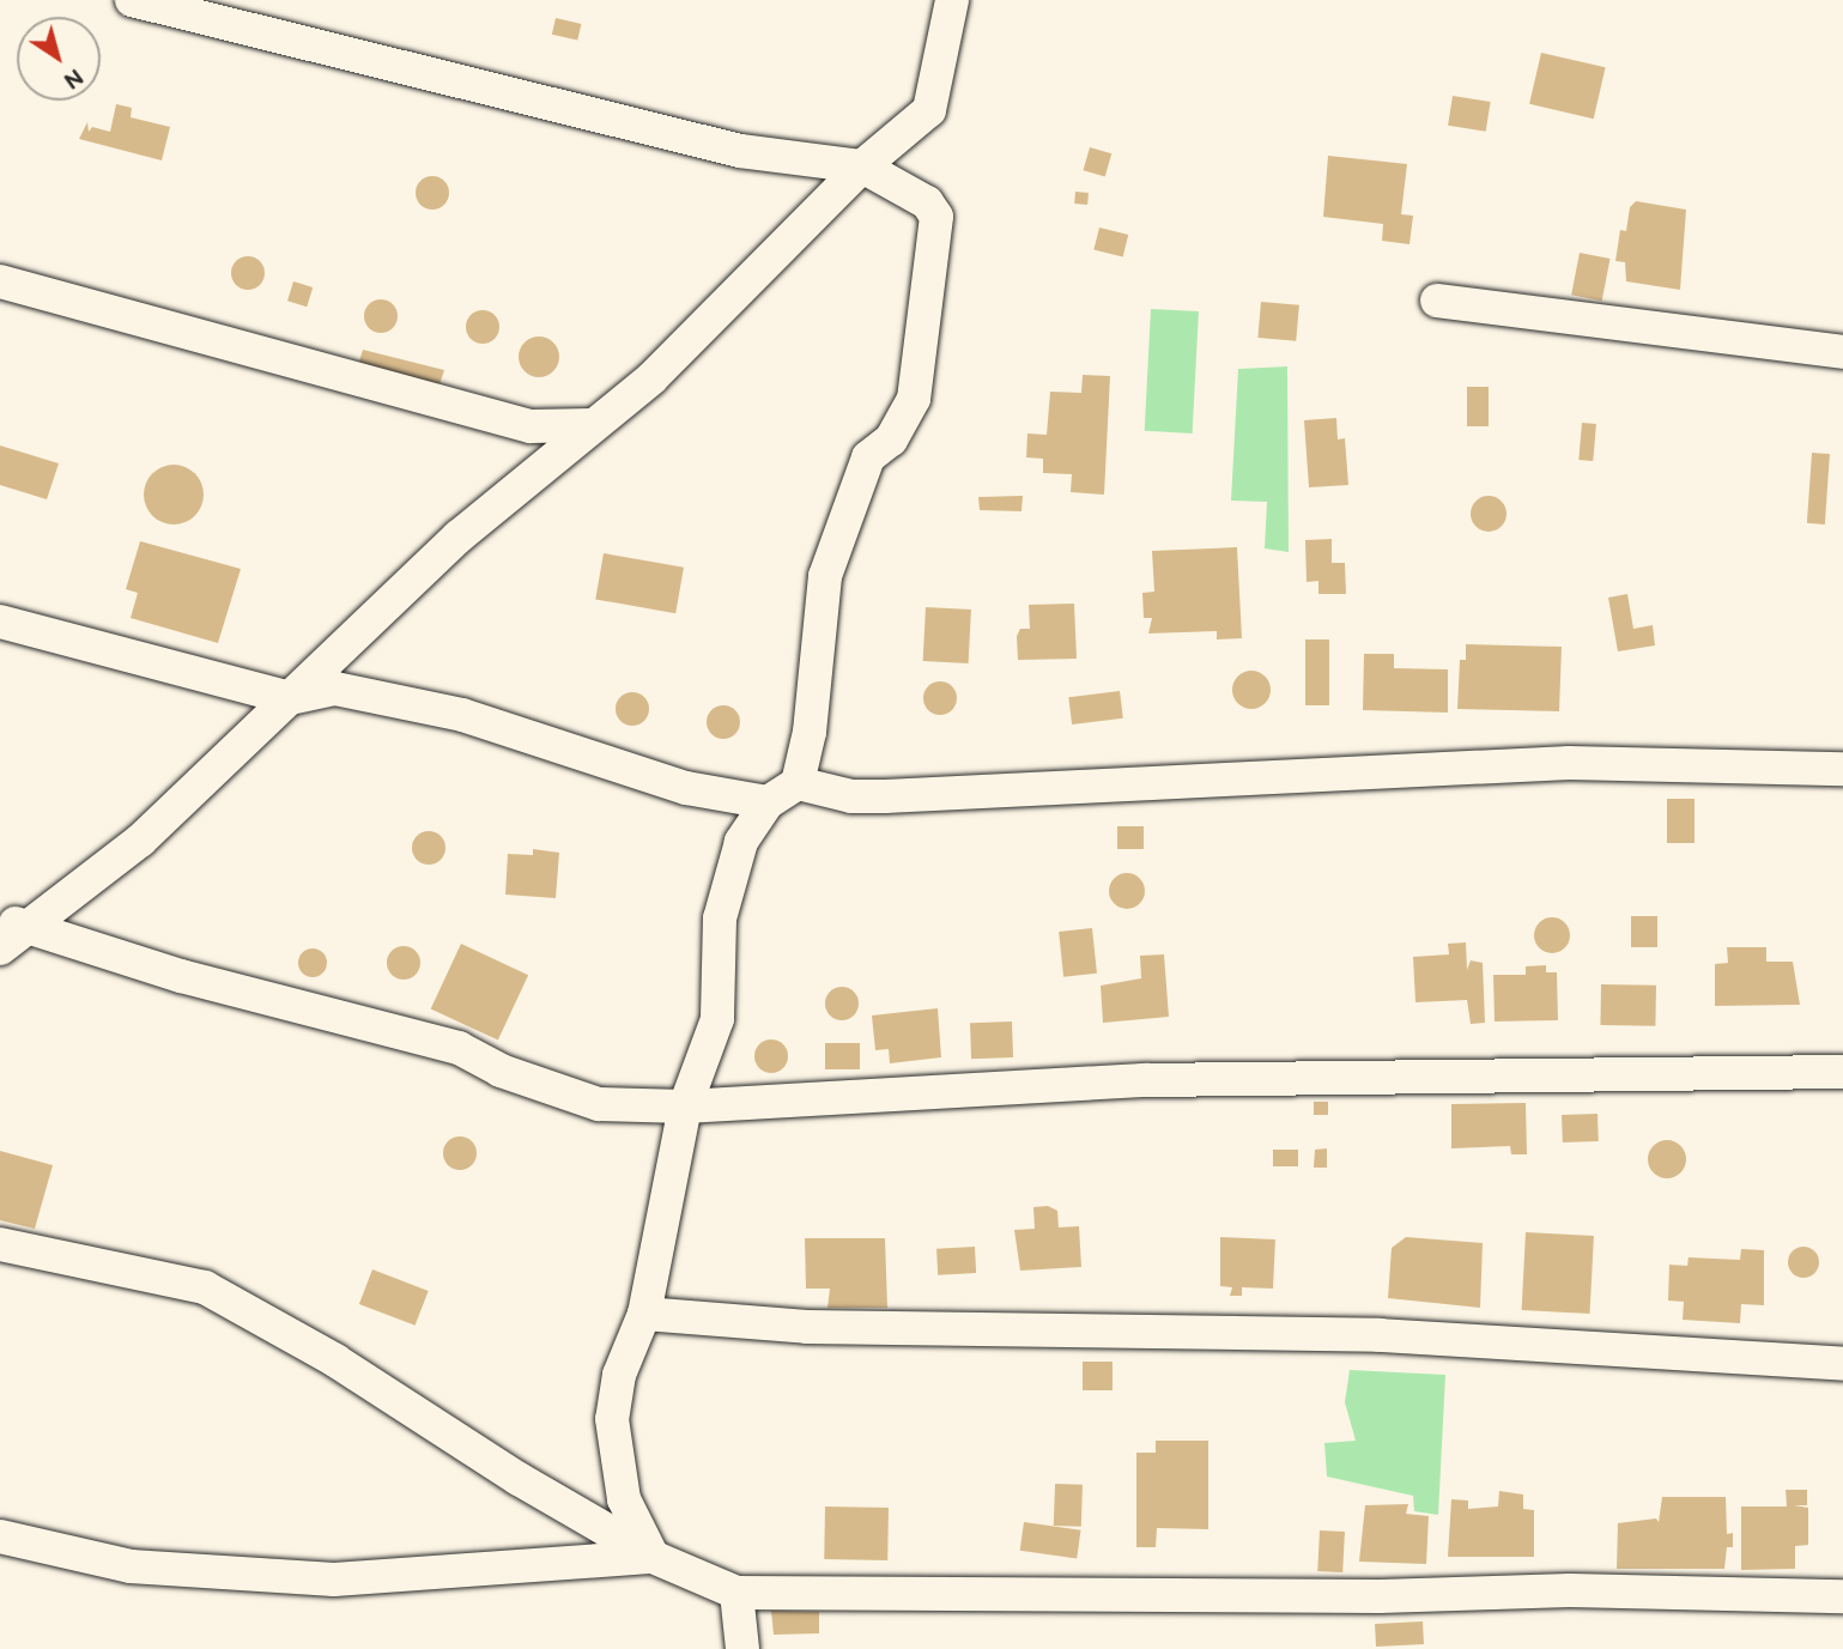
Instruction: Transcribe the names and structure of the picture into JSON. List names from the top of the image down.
{
  "north": "bottom right"
}
